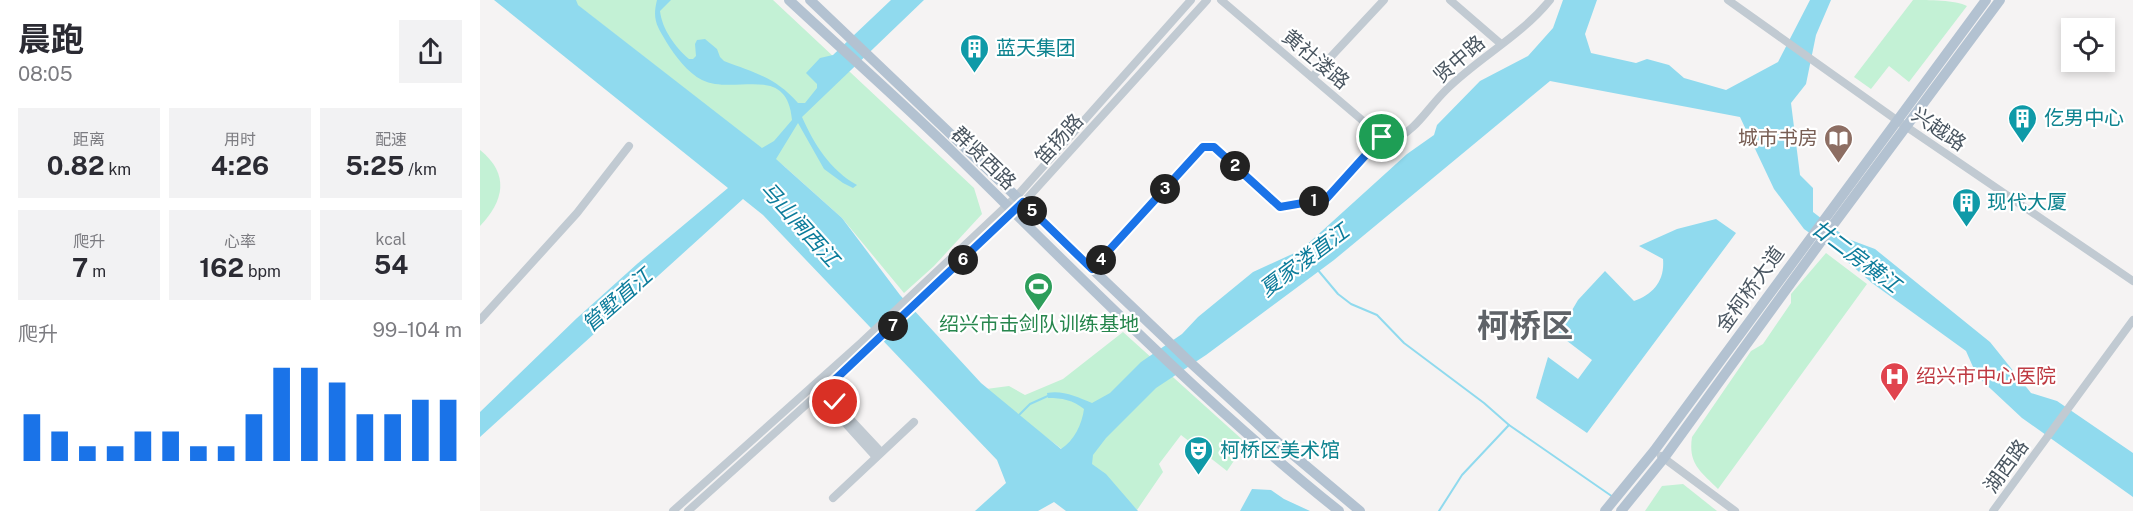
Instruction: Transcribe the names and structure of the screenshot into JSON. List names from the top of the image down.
{
  "streets": {
    "main road": ["群贤西路", "金柯桥大道"],
    "street": [
      "黄社溇路",
      "贤中路",
      "兴越路",
      "笛扬路",
      "湖西路"
    ]
  },
  "crossings": [
    ["黄社溇路", "贤中路"],
    ["兴越路", "金柯桥大道"],
    ["笛扬路", "群贤西路"]
  ],
  "districts": ["柯桥区"],
  "water": [
    "马山闸西江",
    "廿二房横江",
    "夏家溇直江",
    "管墅直江"
  ],
  "places": {
    "building": ["蓝天集团", "仡男中心", "现代大厦"],
    "library": ["城市书房"],
    "sports": ["绍兴市击剑队训练基地"],
    "hospital": ["绍兴市中心医院"],
    "theatre": ["柯桥区美术馆"]
  },
  "page": {
    "heading": ["晨跑", "08:05"],
    "stats": [
      ["距离", "0.82 km"],
      ["用时", "4:26"],
      ["配速", "5:25 /km"],
      ["爬升", "7 m"],
      ["心率", "162 bpm"],
      ["kcal", "54"]
    ],
    "pins": [
      "2",
      "3",
      "1",
      "5",
      "4",
      "6",
      "7"
    ],
    "chart": ["爬升", "99–104 m"]
  }
}
